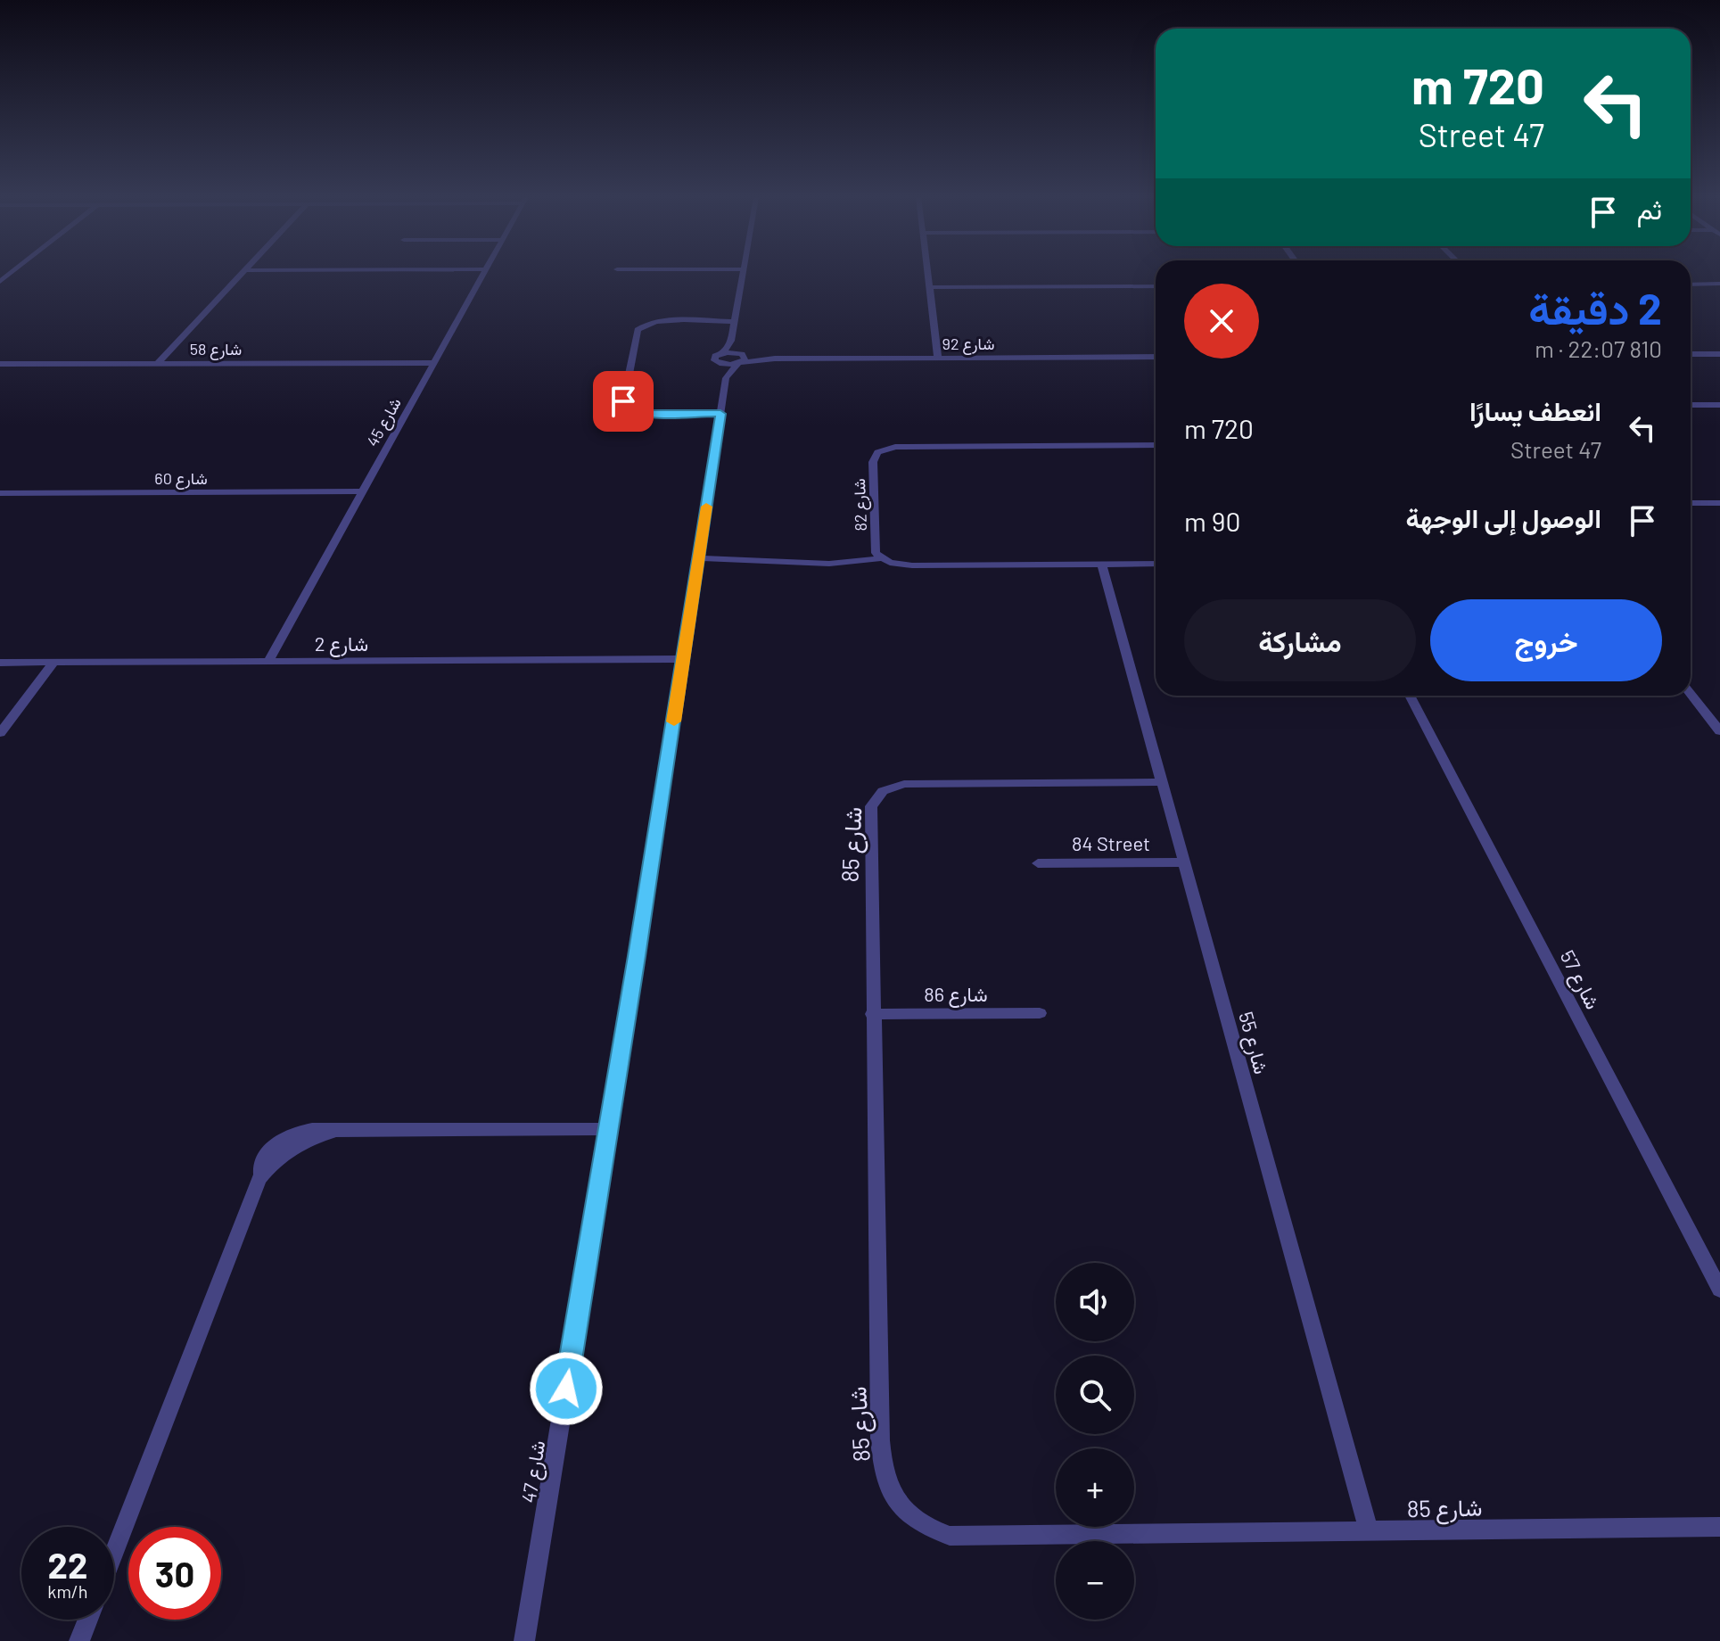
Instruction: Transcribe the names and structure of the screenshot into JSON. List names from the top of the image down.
{
  "streets": {
    "street": [
      "شارع 92",
      "شارع 58",
      "شارع 45",
      "شارع 60",
      "شارع 82",
      "شارع 2",
      "84 Street",
      "شارع 85",
      "شارع 57",
      "شارع 86",
      "شارع 55",
      "شارع 47"
    ]
  },
  "crossings": [
    ["شارع 58", "شارع 45"],
    ["شارع 45", "شارع 60"],
    ["شارع 45", "شارع 2"],
    ["شارع 2", "شارع 47"],
    ["84 Street", "شارع 55"],
    ["شارع 85", "شارع 86"],
    ["شارع 85", "شارع 55"]
  ],
  "page": {
    "turn": ["720 m", "47 Street"],
    "then": "ثم",
    "heading": ["2 دقيقة", "810 m · 22:07"],
    "list": [
      {
        "name": "انعطف يسارًا",
        "note": "47 Street",
        "value": "720 m"
      },
      {
        "name": "الوصول إلى الوجهة",
        "value": "90 m"
      }
    ],
    "buttons": ["خروج", "مشاركة"],
    "map_buttons": ["+", "−"],
    "speed": "22 km/h",
    "limit": "30"
  }
}
